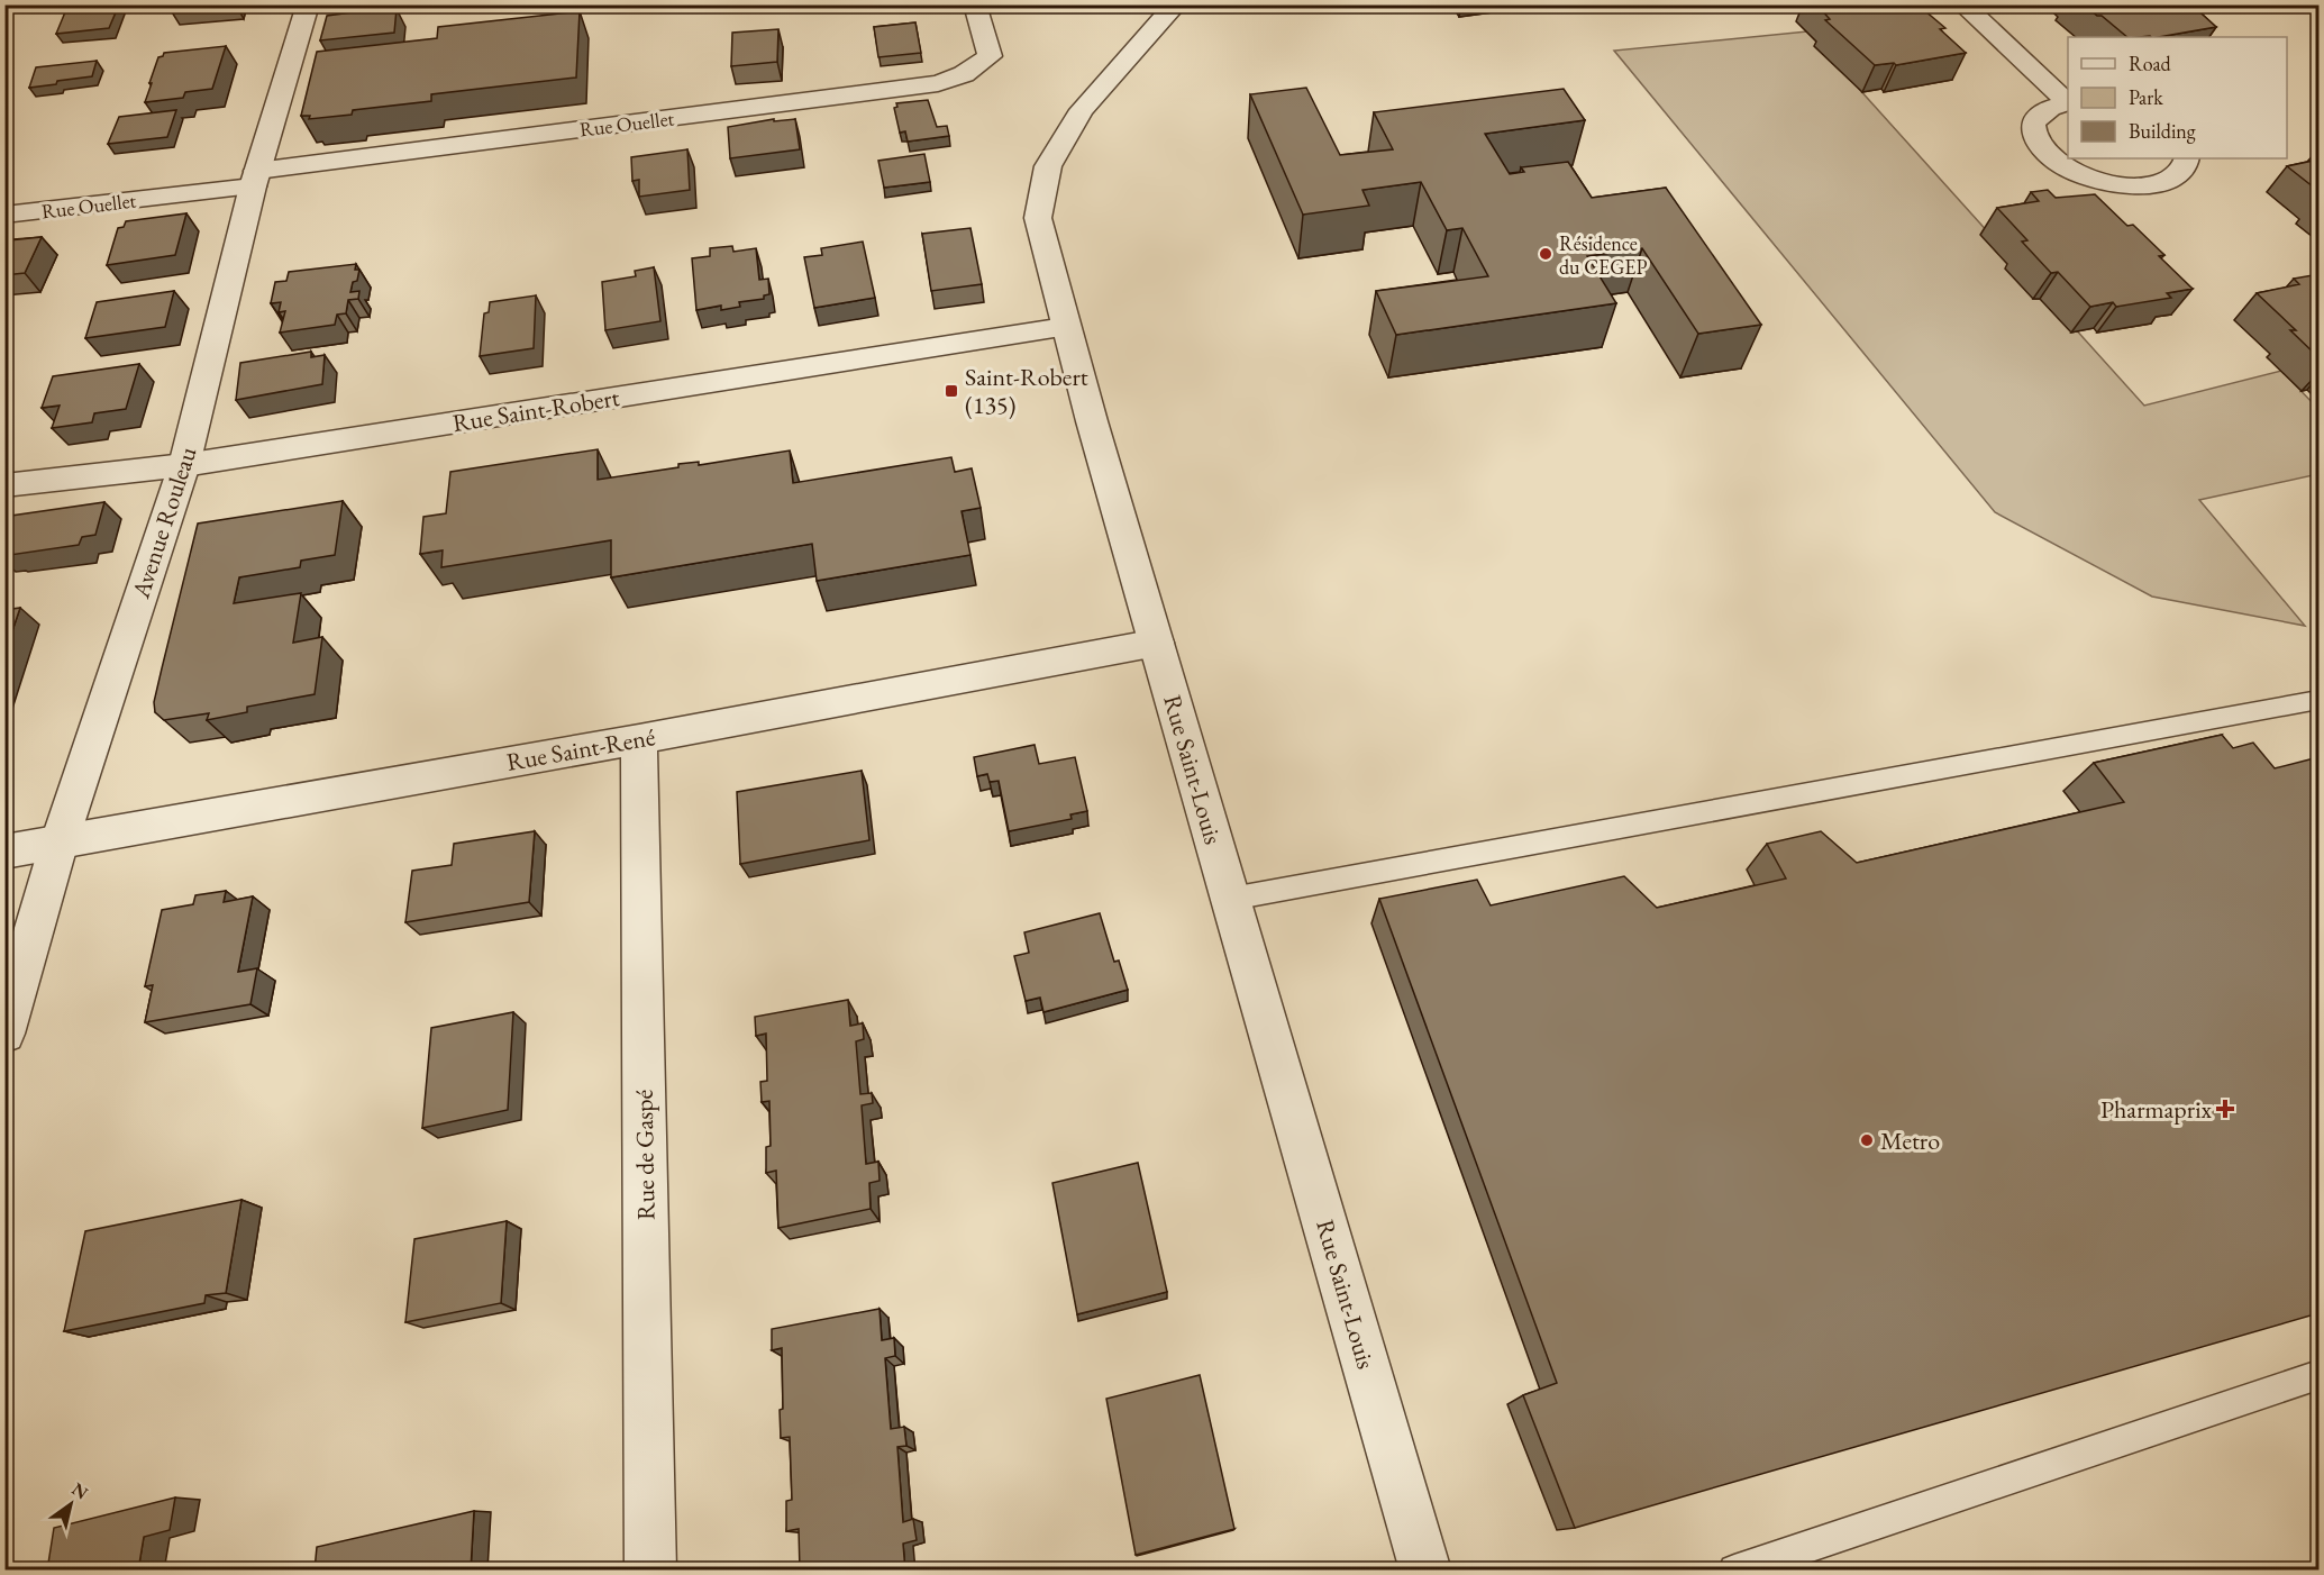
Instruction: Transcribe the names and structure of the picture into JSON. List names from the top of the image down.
{
  "streets": {
    "street": [
      "Rue Ouellet",
      "Rue Saint-Robert",
      "Avenue Rouleau",
      "Rue Saint-René",
      "Rue Saint-Louis",
      "Rue de Gaspé"
    ]
  },
  "crossings": [
    ["Rue Ouellet", "Avenue Rouleau"],
    ["Rue Saint-Robert", "Avenue Rouleau"],
    ["Rue Saint-Robert", "Rue Saint-Louis"],
    ["Avenue Rouleau", "Rue Saint-René"],
    ["Rue Saint-René", "Rue Saint-Louis"],
    ["Rue Saint-René", "Rue de Gaspé"]
  ],
  "places": {
    "other": ["Résidence du CEGEP", "Metro"],
    "transit": ["Saint-Robert (135)"],
    "health": ["Pharmaprix"]
  },
  "legend": ["Road", "Park", "Building"],
  "north": "top right"
}
